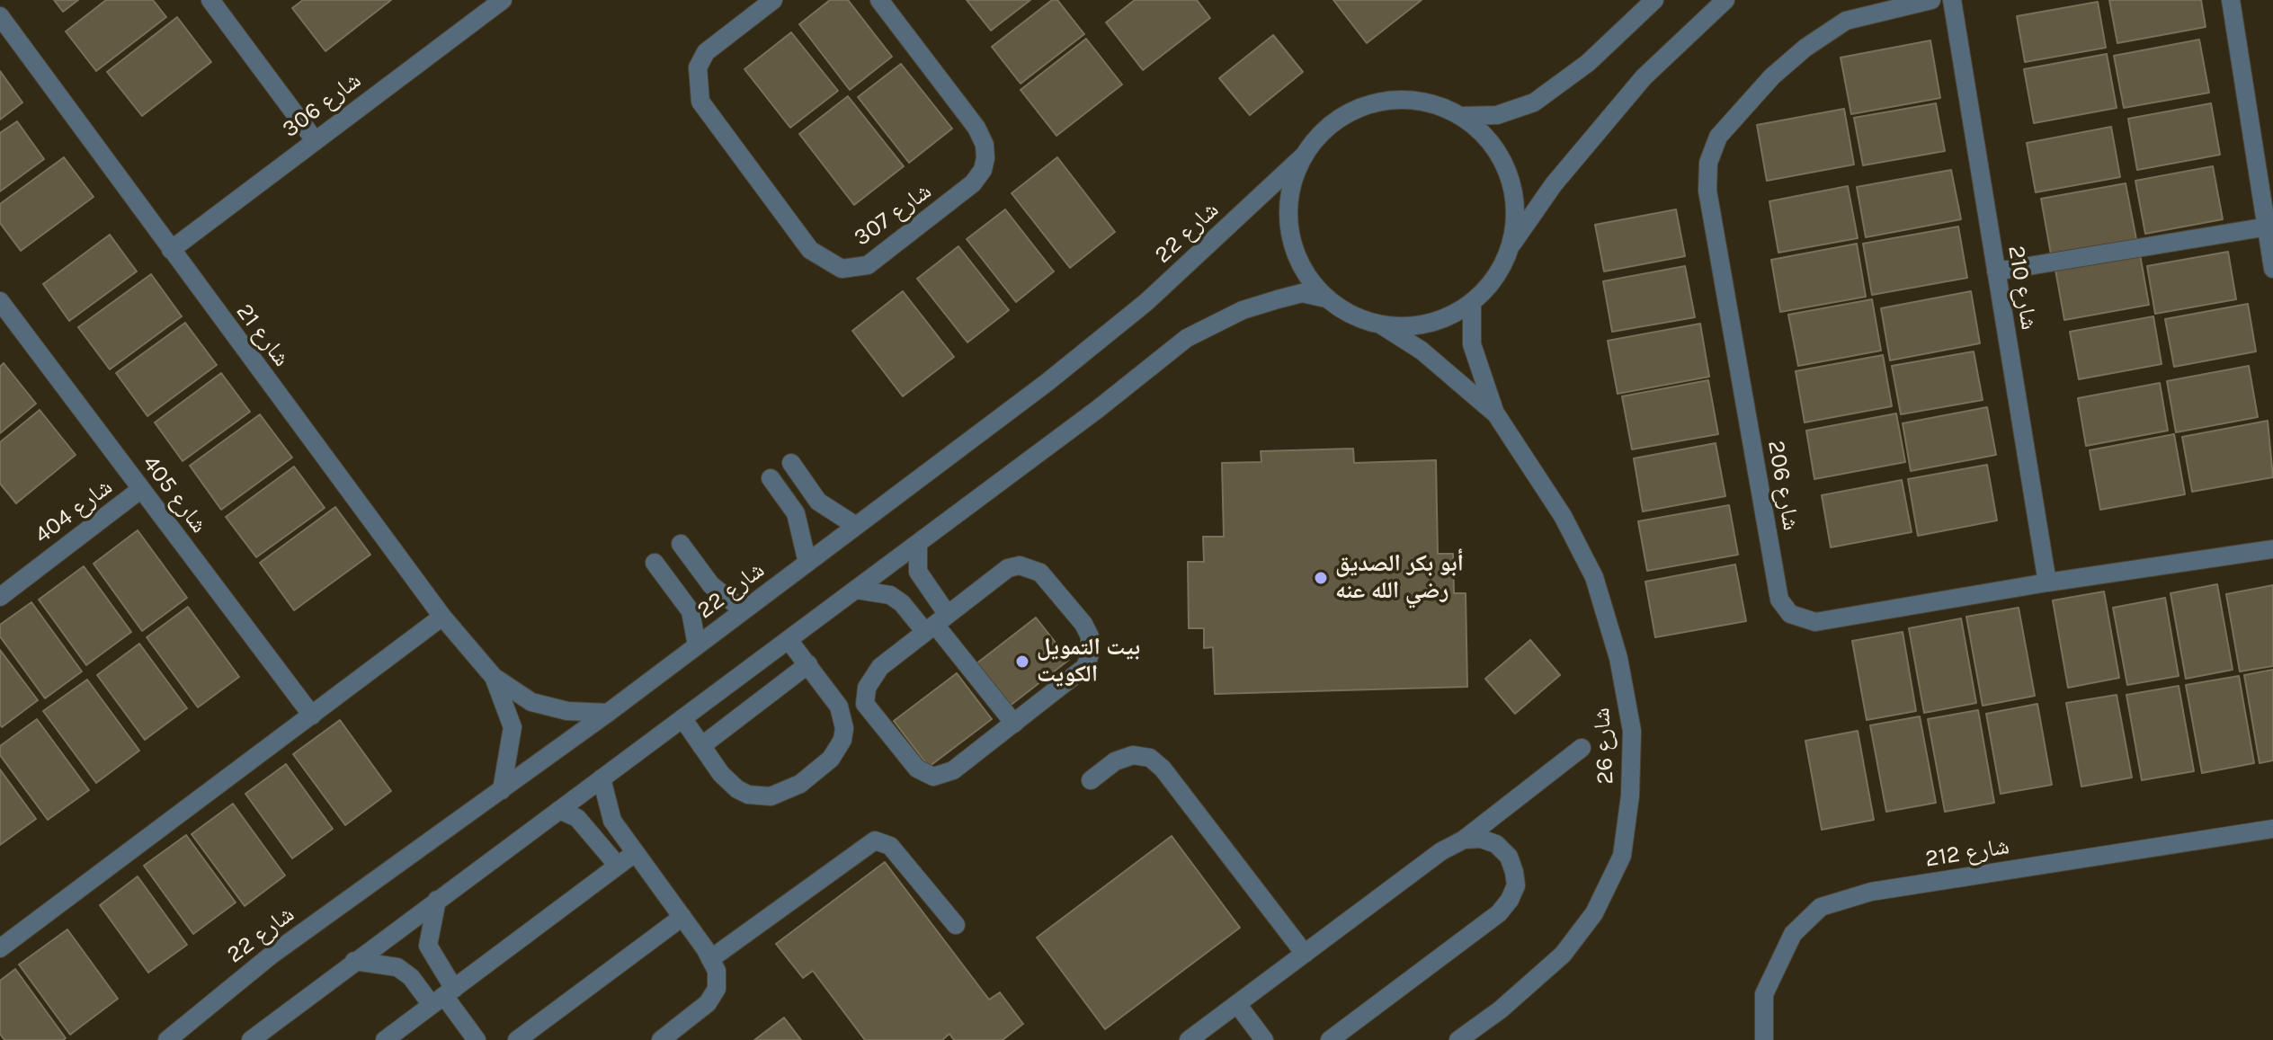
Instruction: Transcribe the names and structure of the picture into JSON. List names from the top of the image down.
{
  "streets": {
    "street": [
      "شارع 306",
      "شارع 307",
      "شارع 22",
      "شارع 210",
      "شارع 21",
      "شارع 206",
      "شارع 405",
      "شارع 404",
      "شارع 26",
      "شارع 212"
    ]
  },
  "crossings": [
    ["شارع 306", "شارع 21"],
    ["شارع 22", "شارع 21"],
    ["شارع 22", "شارع 26"],
    ["شارع 210", "شارع 206"],
    ["شارع 405", "شارع 404"]
  ],
  "places": ["أبو بكر الصديق رضي الله عنه", "بيت التمويل الكويت"]
}
